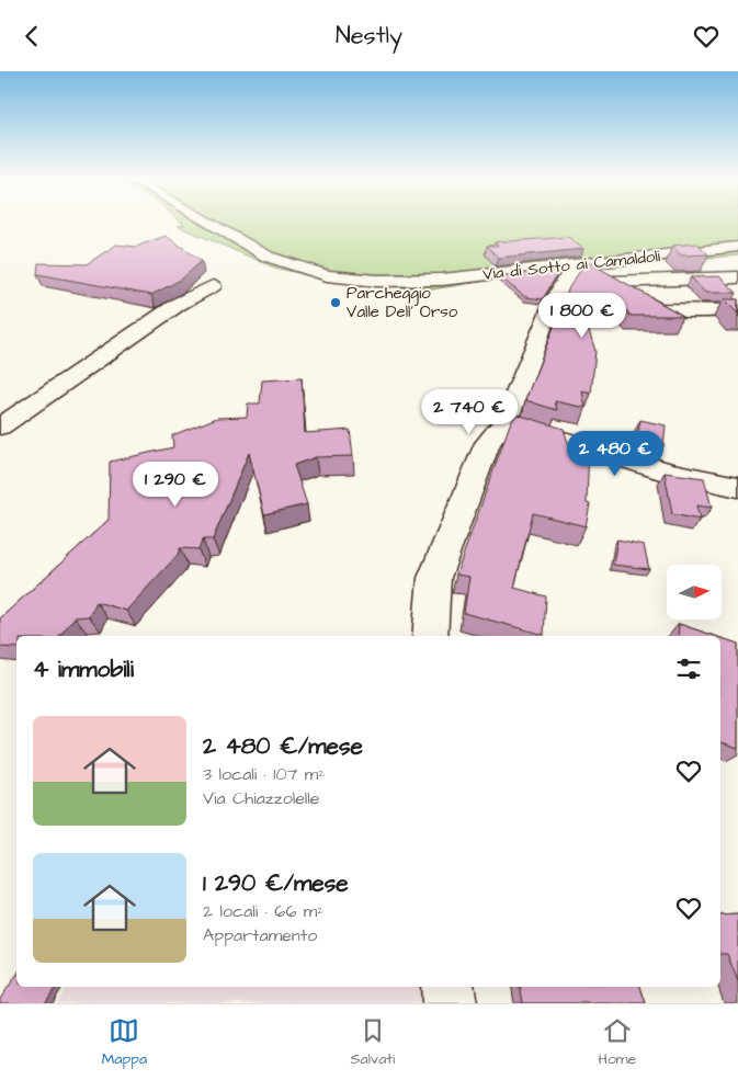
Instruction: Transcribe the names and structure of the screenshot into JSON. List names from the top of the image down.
{
  "streets": {
    "street": ["Via di Sotto ai Camaldoli"]
  },
  "places": ["Parcheggio Valle Dell' Orso"],
  "north": "right",
  "page": {
    "header": "Nestly",
    "price": [
      "1 800 €",
      "2 740 €",
      "2 480 €",
      "1 290 €"
    ],
    "heading": "4 immobili",
    "list": [
      {
        "name": "2 480 €/mese",
        "note": "3 locali · 107 m² · Via Chiazzolelle"
      },
      {
        "name": "1 290 €/mese",
        "note": "2 locali · 66 m² · Appartamento"
      }
    ],
    "tabs": ["Mappa", "Salvati", "Home"]
  }
}
